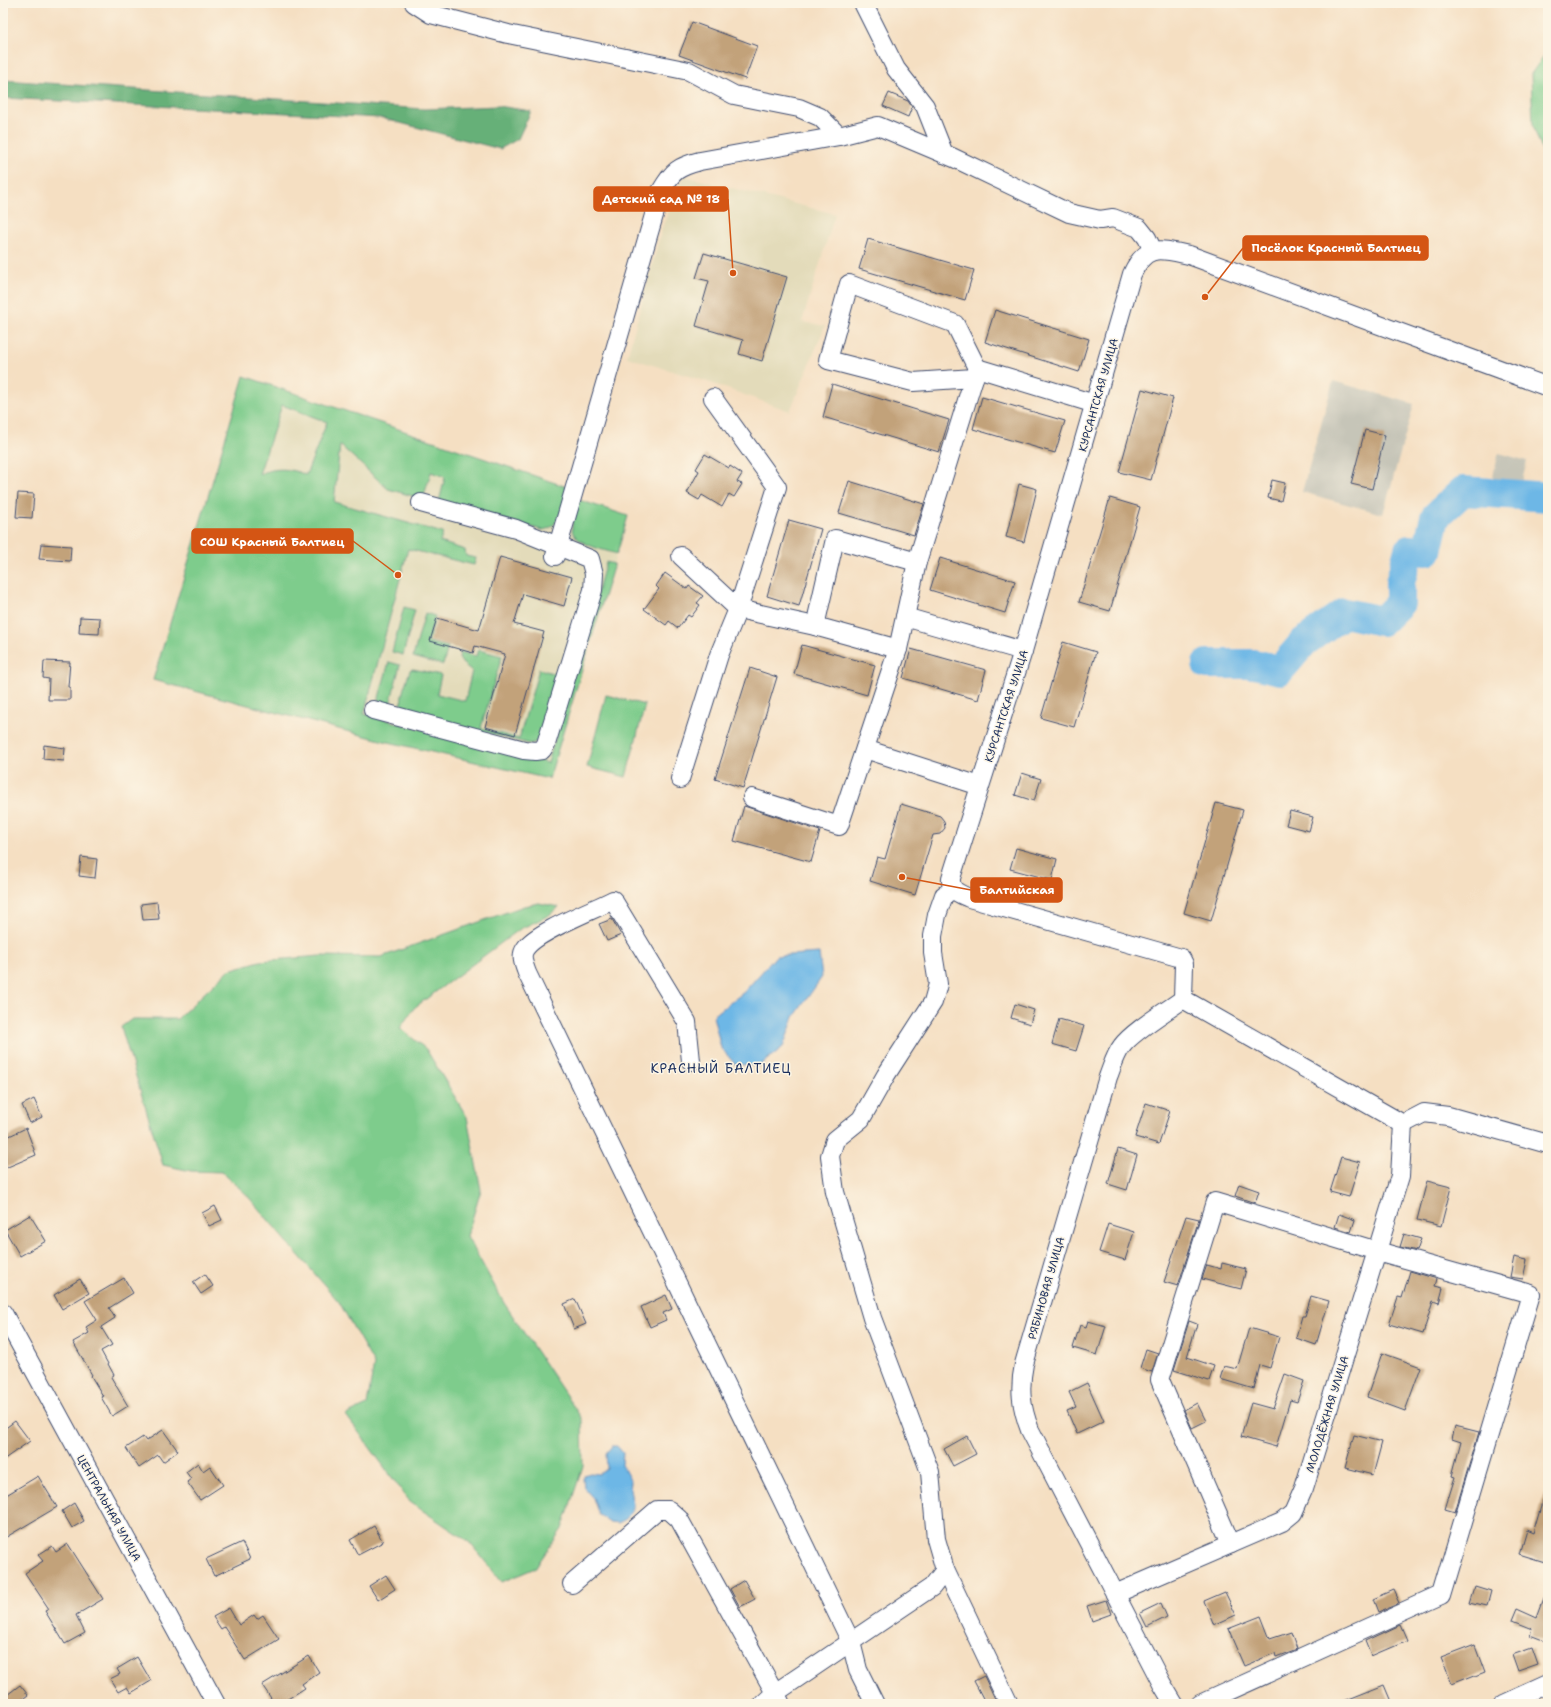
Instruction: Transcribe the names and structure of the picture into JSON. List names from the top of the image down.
{
  "streets": {
    "street": [
      "КУРСАНТСКАЯ УЛИЦА",
      "РЯБИНОВАЯ УЛИЦА",
      "МОЛОДЁЖНАЯ УЛИЦА",
      "ЦЕНТРАЛЬНАЯ УЛИЦА"
    ]
  },
  "crossings": [
    ["РЯБИНОВАЯ УЛИЦА", "МОЛОДЁЖНАЯ УЛИЦА"]
  ],
  "districts": ["КРАСНЫЙ БАЛТИЕЦ"],
  "places": [
    "Детский сад № 18",
    "Посёлок Красный Балтиец",
    "СОШ Красный Балтиец",
    "Балтийская"
  ]
}
